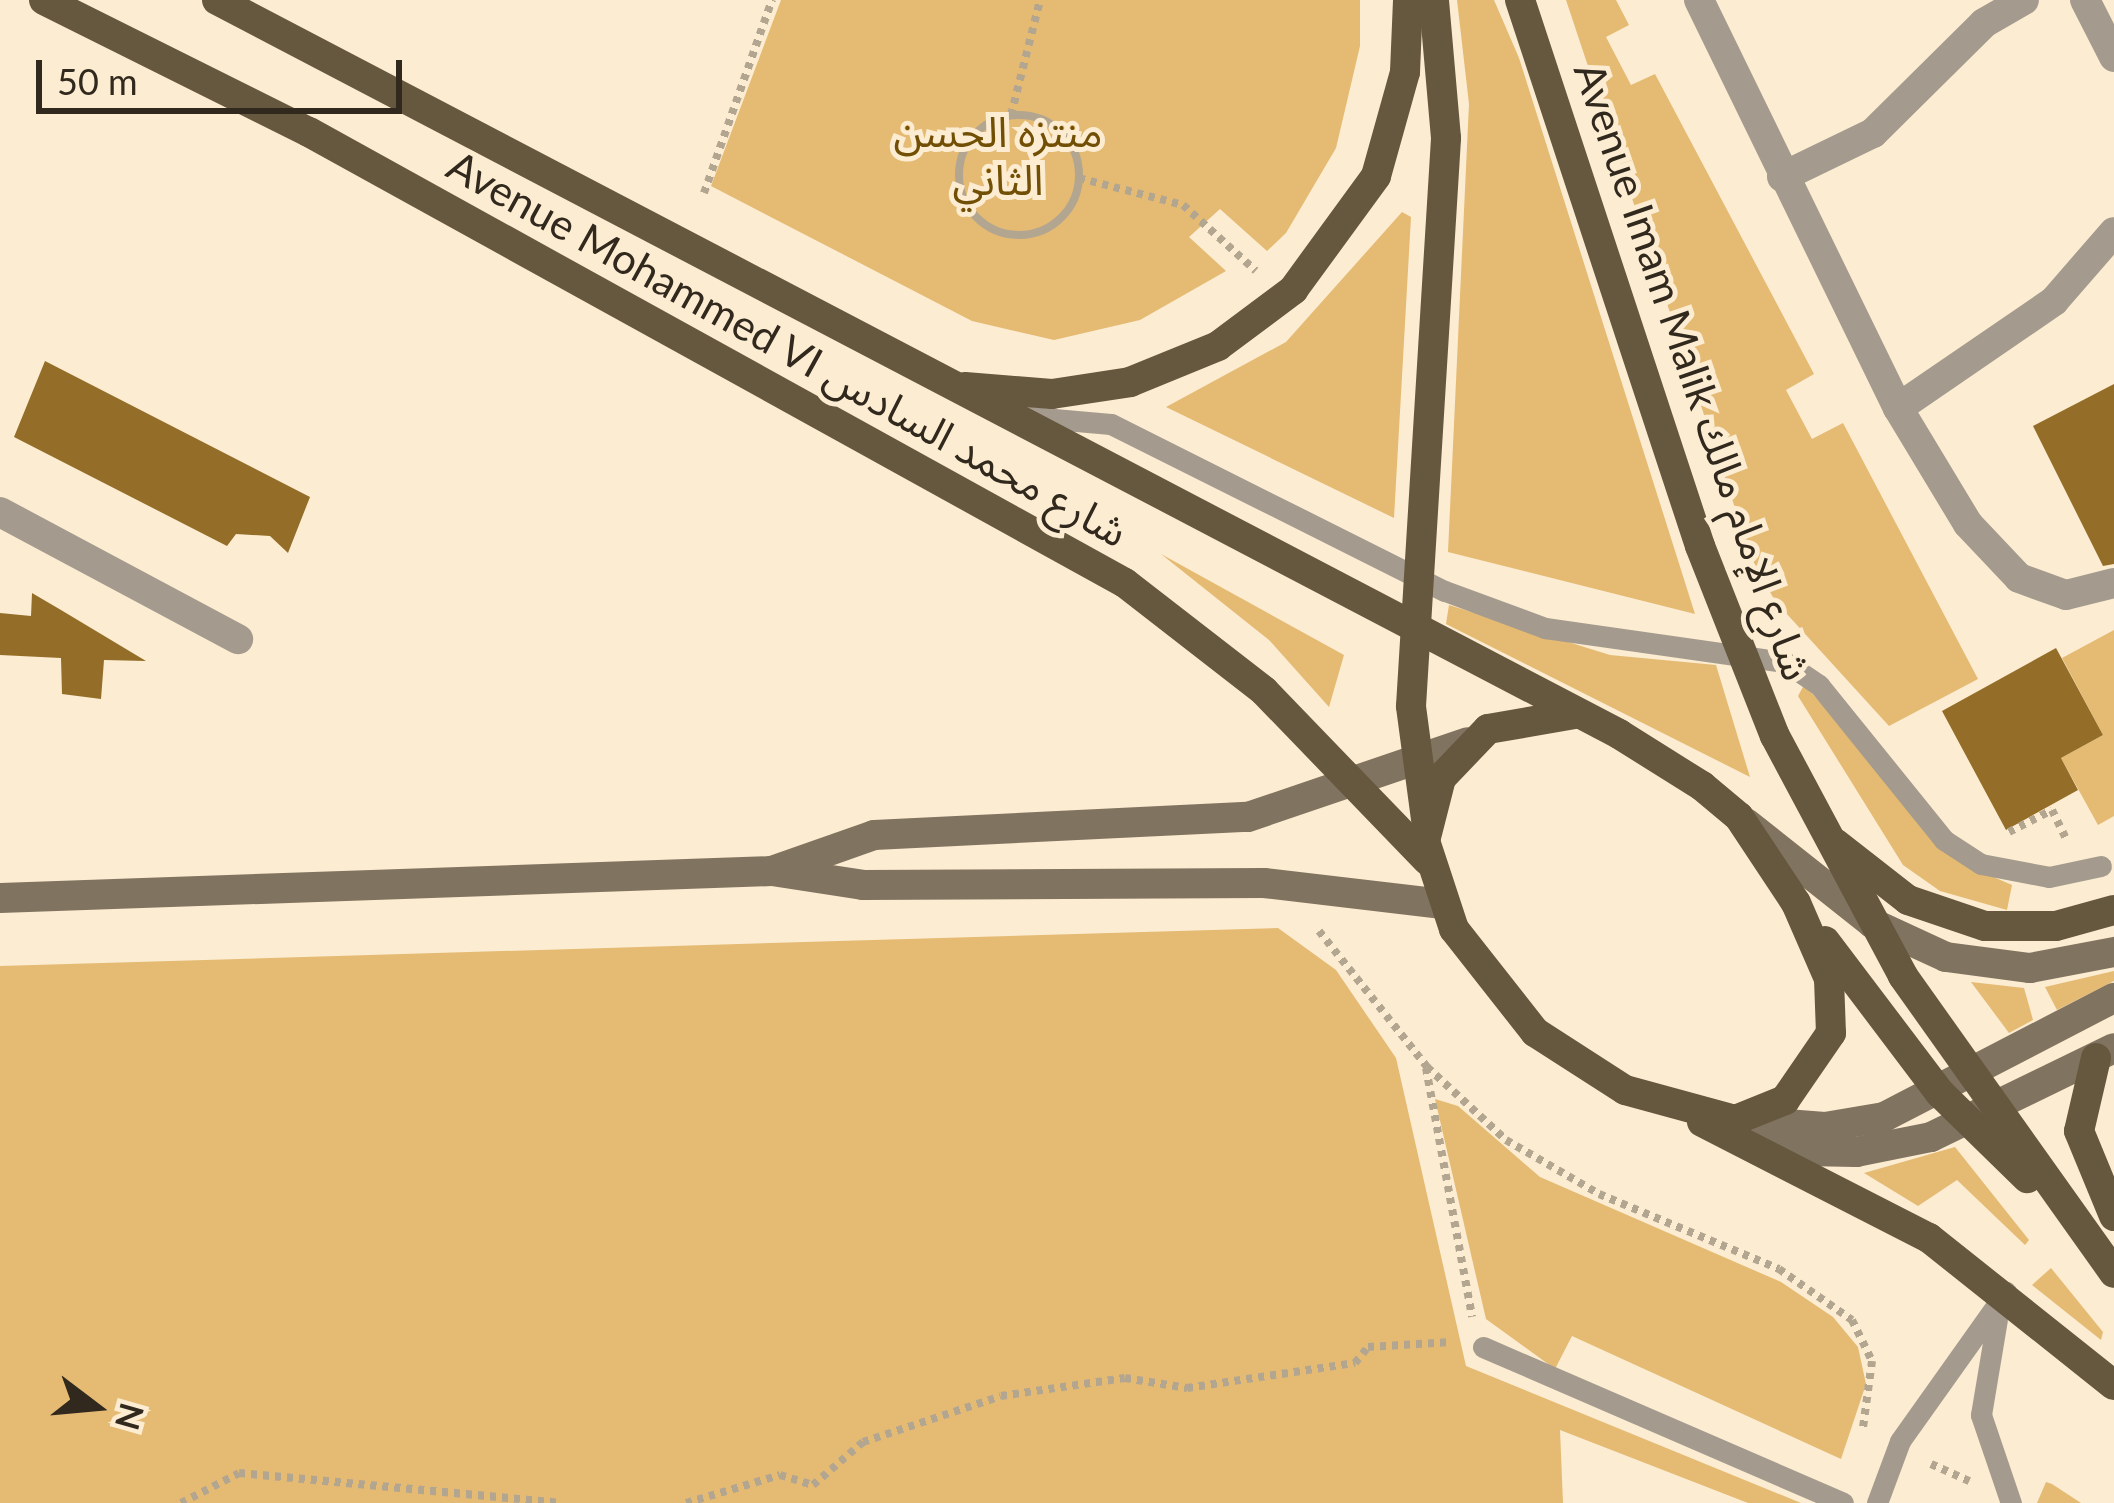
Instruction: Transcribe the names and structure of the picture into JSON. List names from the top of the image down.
{
  "streets": {
    "main road": ["Avenue Mohammed VI شارع محمد السادس", "Avenue Imam Malik شارع الإمام مالك"]
  },
  "parks": ["منتزه الحسن الثاني"],
  "scale_bar": "50 m",
  "north": "right"
}
